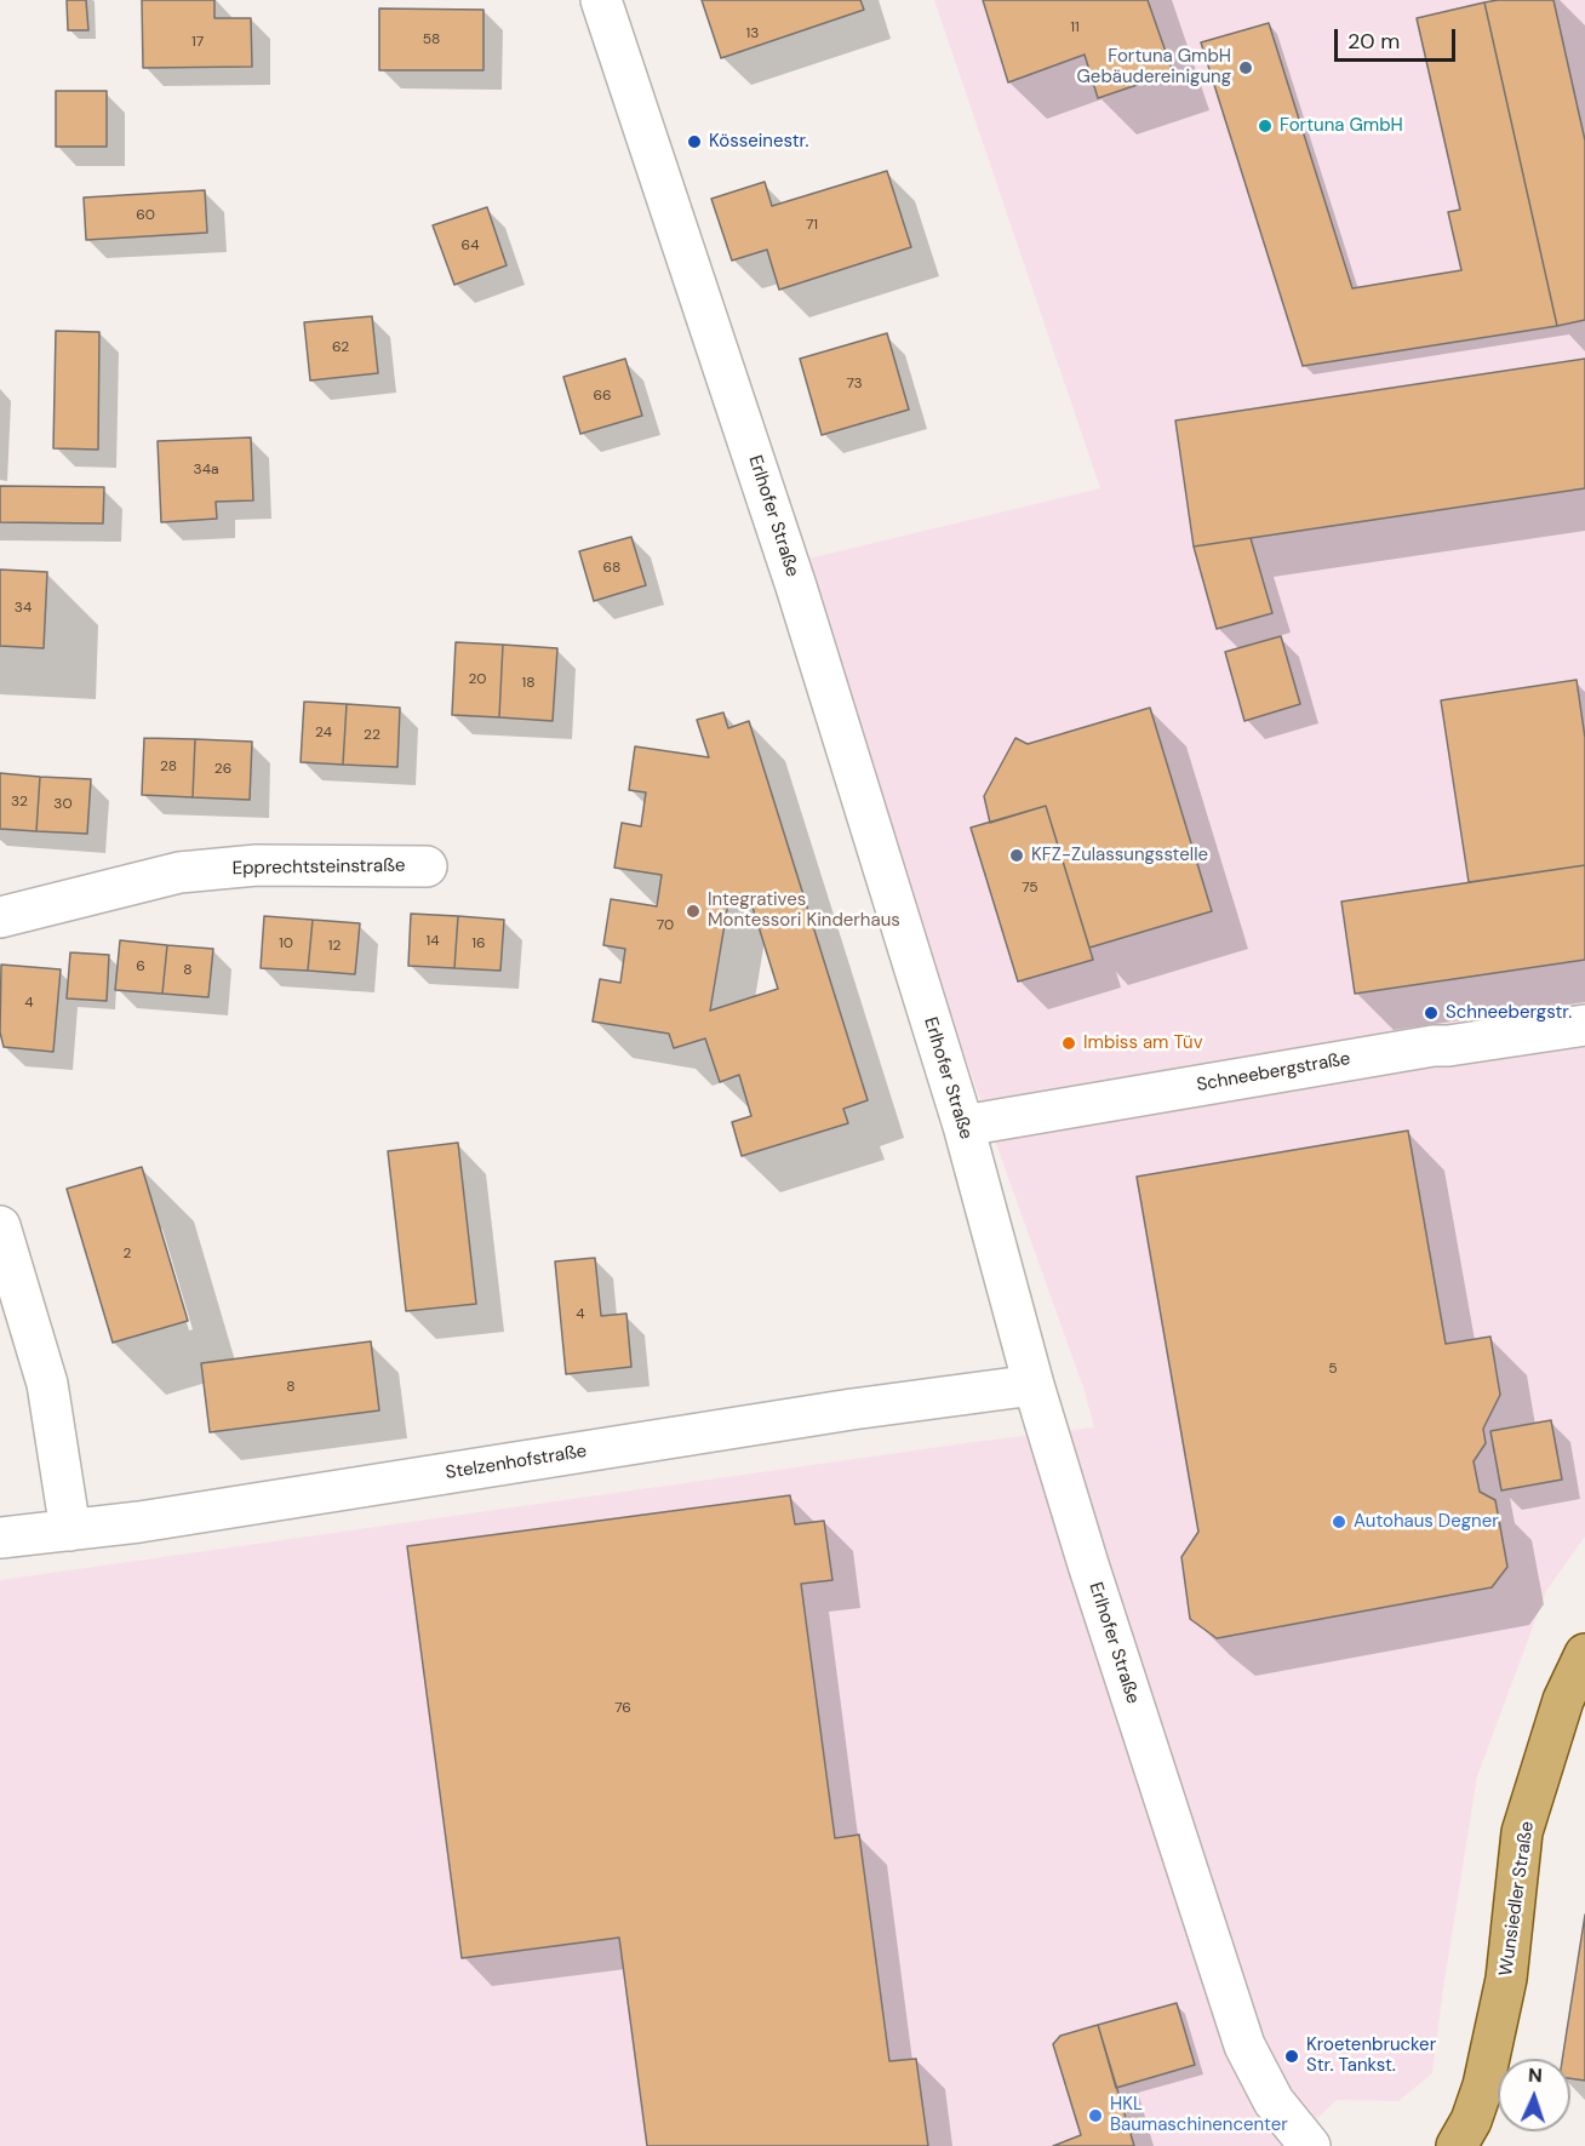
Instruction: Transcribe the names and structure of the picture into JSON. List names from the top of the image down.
{
  "streets": {
    "main road": ["Wunsiedler Straße"],
    "street": [
      "Erlhofer Straße",
      "Epprechtsteinstraße",
      "Schneebergstraße",
      "Stelzenhofstraße"
    ]
  },
  "crossings": [
    ["Erlhofer Straße", "Schneebergstraße"],
    ["Erlhofer Straße", "Stelzenhofstraße"]
  ],
  "places": [
    "Fortuna GmbH Gebäudereinigung",
    "Fortuna GmbH",
    "Kösseinestr.",
    "KFZ-Zulassungsstelle",
    "Integratives Montessori Kinderhaus",
    "Schneebergstr.",
    "Imbiss am Tüv",
    "Autohaus Degner",
    "Kroetenbrucker Str. Tankst.",
    "HKL Baumaschinencenter"
  ],
  "house_numbers": [
    "11",
    "13",
    "58",
    "17",
    "60",
    "71",
    "64",
    "62",
    "73",
    "66",
    "34a",
    "68",
    "34",
    "20",
    "18",
    "24",
    "22",
    "28",
    "26",
    "32",
    "30",
    "75",
    "70",
    "14",
    "10",
    "16",
    "12",
    "6",
    "8",
    "4",
    "2",
    "4",
    "5",
    "8",
    "76"
  ],
  "scale_bar": "20 m",
  "north": "top"
}
